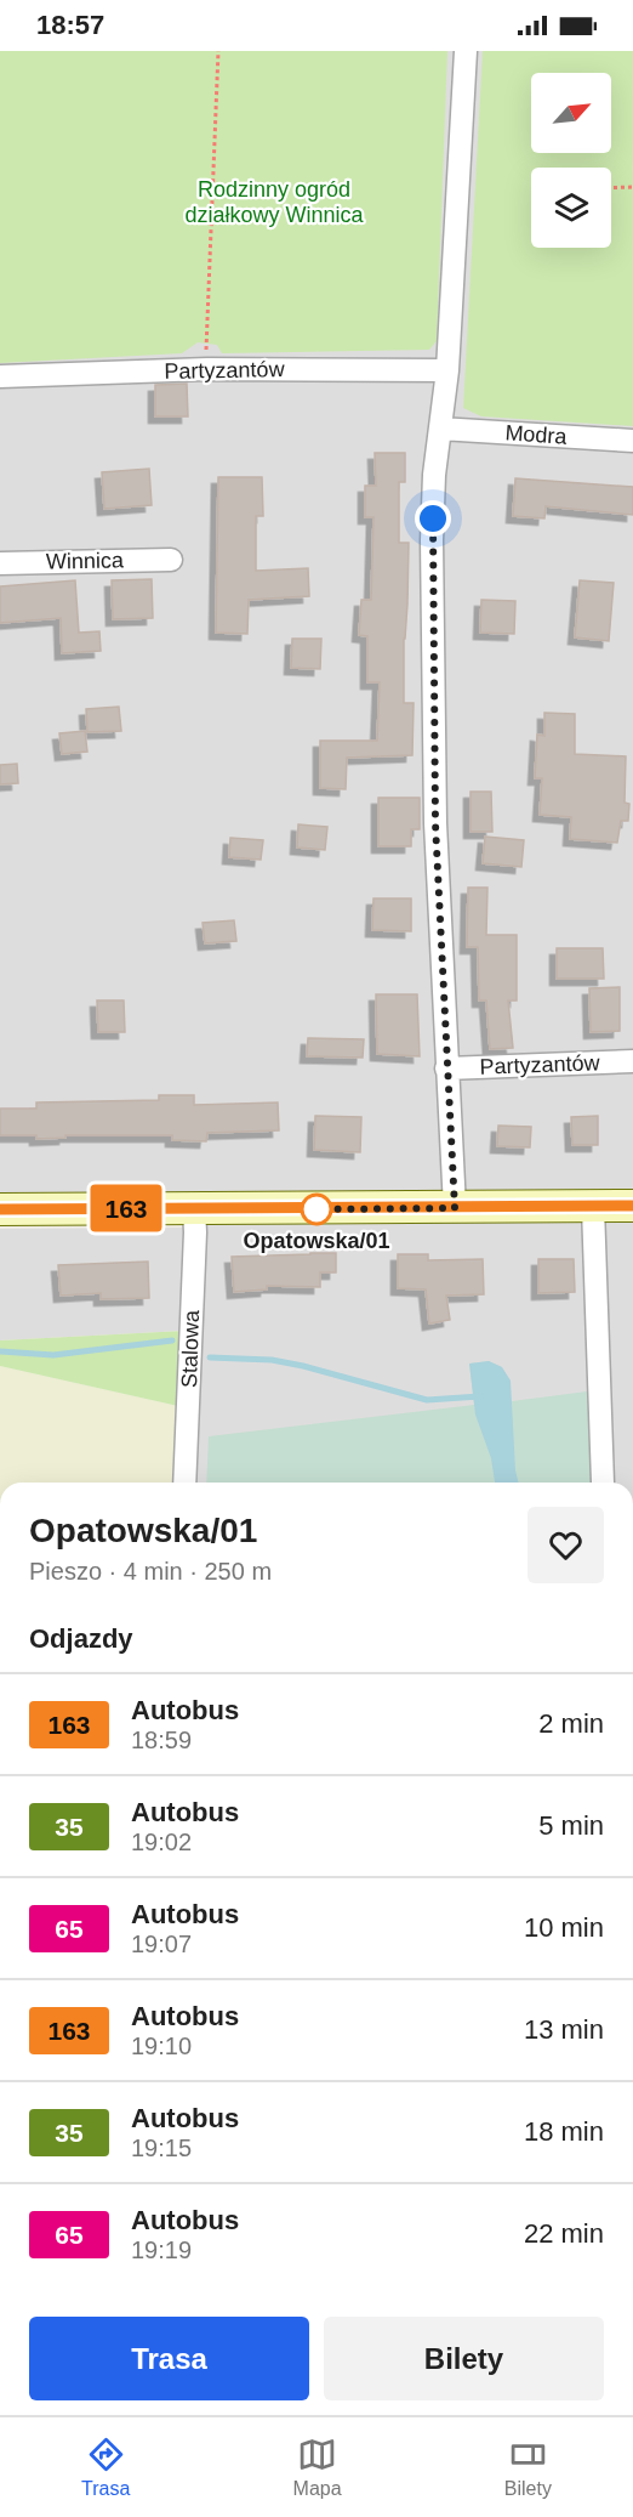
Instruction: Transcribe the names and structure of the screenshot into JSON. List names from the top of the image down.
{
  "streets": {
    "street": [
      "Partyzantów",
      "Modra",
      "Winnica",
      "Stalowa"
    ]
  },
  "parks": ["Rodzinny ogród działkowy Winnica"],
  "places": ["Opatowska/01"],
  "lines": ["bus line 163"],
  "north": "top right",
  "page": {
    "status": "18:57",
    "on_map": "163",
    "heading": [
      ["Opatowska/01", "Pieszo · 4 min · 250 m"],
      "Odjazdy"
    ],
    "list": [
      {
        "mark": "163",
        "name": "Autobus",
        "note": "18:59",
        "value": "2 min"
      },
      {
        "mark": "35",
        "name": "Autobus",
        "note": "19:02",
        "value": "5 min"
      },
      {
        "mark": "65",
        "name": "Autobus",
        "note": "19:07",
        "value": "10 min"
      },
      {
        "mark": "163",
        "name": "Autobus",
        "note": "19:10",
        "value": "13 min"
      },
      {
        "mark": "35",
        "name": "Autobus",
        "note": "19:15",
        "value": "18 min"
      },
      {
        "mark": "65",
        "name": "Autobus",
        "note": "19:19",
        "value": "22 min"
      }
    ],
    "buttons": ["Trasa", "Bilety"],
    "tabs": ["Trasa", "Mapa", "Bilety"]
  }
}
